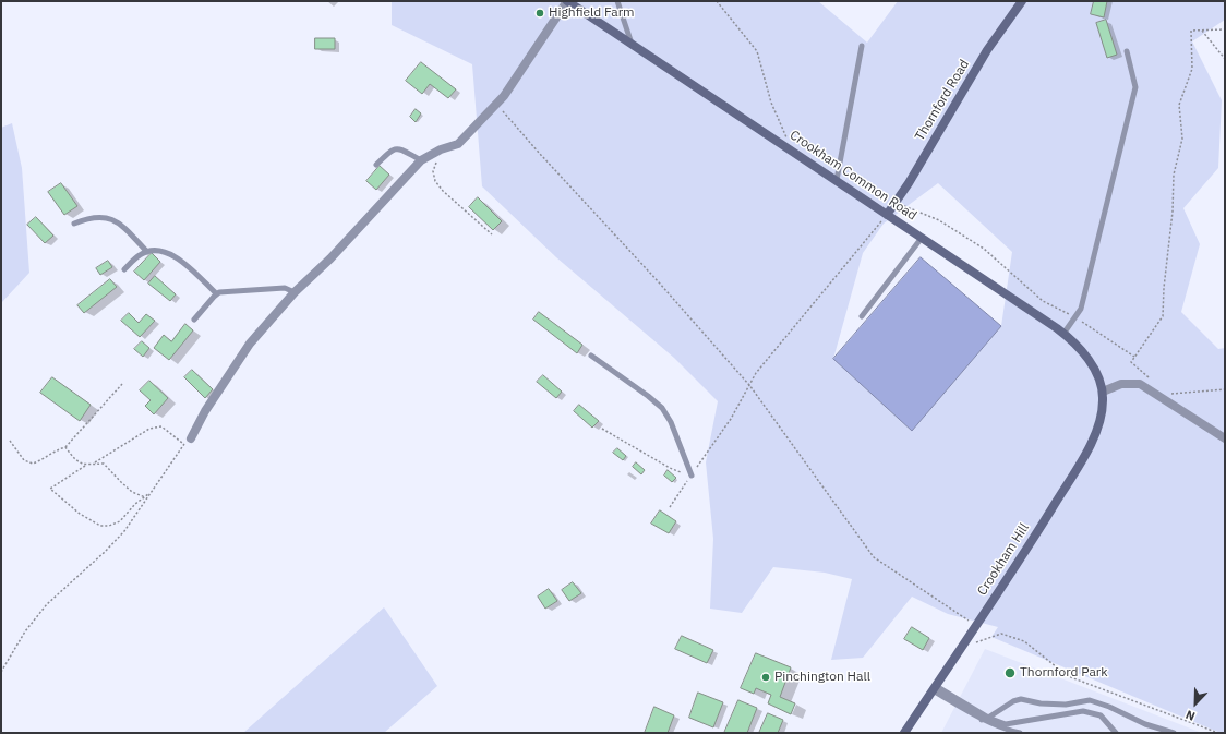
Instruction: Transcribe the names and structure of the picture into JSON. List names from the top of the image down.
{
  "streets": {
    "street": ["Thornford Road", "Crookham Common Road", "Crookham Hill"]
  },
  "crossings": [
    ["Thornford Road", "Crookham Common Road"],
    ["Crookham Common Road", "Crookham Hill"]
  ],
  "places": ["Highfield Farm", "Thornford Park", "Pinchington Hall"],
  "north": "bottom left"
}
